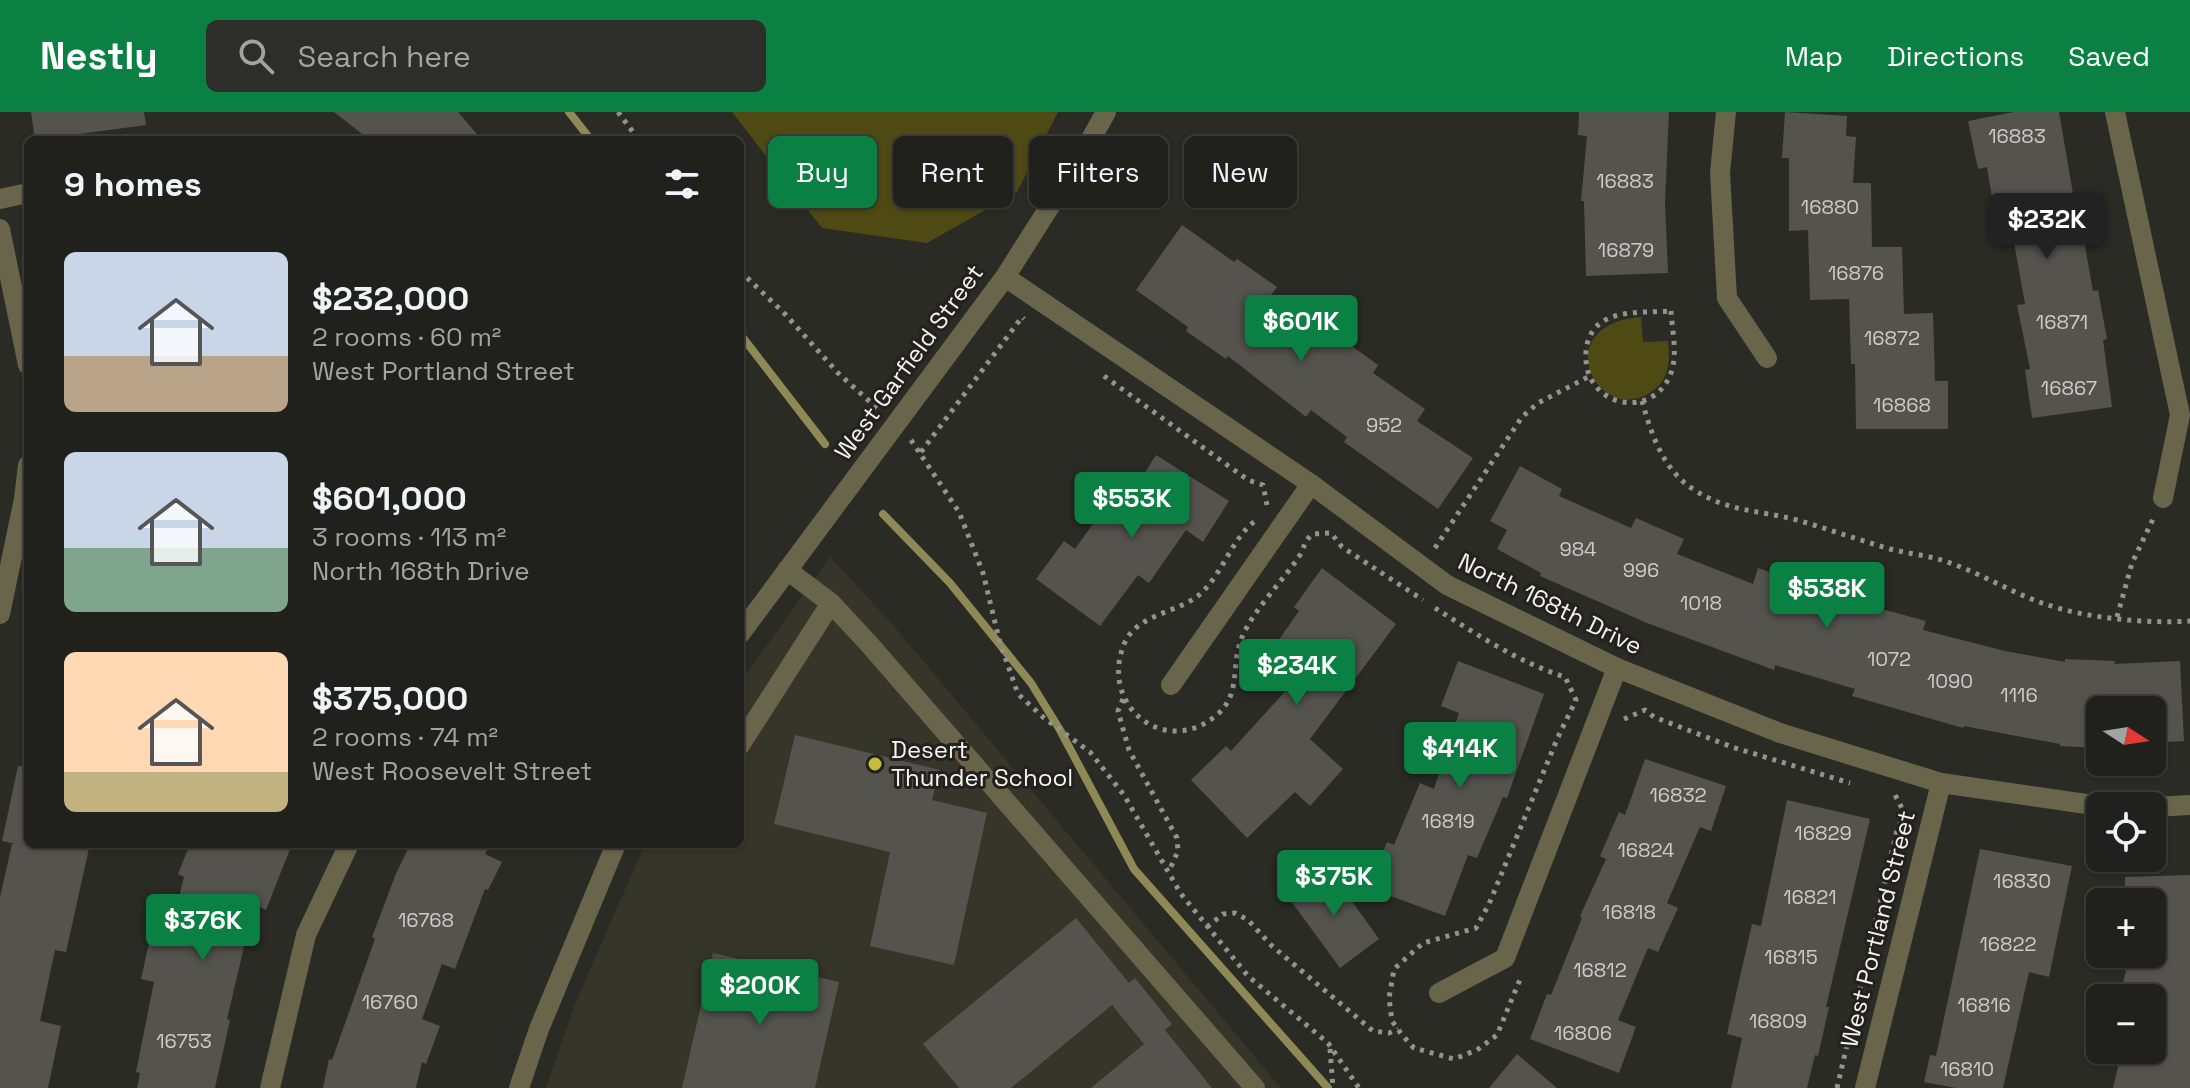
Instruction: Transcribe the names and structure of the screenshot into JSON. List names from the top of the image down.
{
  "streets": {
    "street": ["West Garfield Street", "North 168th Drive", "West Portland Street"]
  },
  "crossings": [
    ["West Garfield Street", "North 168th Drive"],
    ["North 168th Drive", "West Portland Street"]
  ],
  "places": ["Desert Thunder School"],
  "house_numbers": [
    "16883",
    "16883",
    "16880",
    "16879",
    "16876",
    "16871",
    "16872",
    "16867",
    "16868",
    "952",
    "984",
    "996",
    "1018",
    "1072",
    "1090",
    "1116",
    "16832",
    "16819",
    "16829",
    "16824",
    "16830",
    "16821",
    "16818",
    "16768",
    "16822",
    "16815",
    "16812",
    "16760",
    "16816",
    "16809",
    "16806",
    "16753",
    "16810"
  ],
  "north": "right",
  "page": {
    "header": "Nestly",
    "search": "Search here",
    "nav": ["Map", "Directions", "Saved"],
    "chip": [
      "Buy",
      "Rent",
      "Filters",
      "New"
    ],
    "heading": "9 homes",
    "price": [
      "$232K",
      "$601K",
      "$553K",
      "$538K",
      "$234K",
      "$414K",
      "$375K",
      "$376K",
      "$200K"
    ],
    "list": [
      {
        "name": "$232,000",
        "note": "2 rooms · 60 m² · West Portland Street"
      },
      {
        "name": "$601,000",
        "note": "3 rooms · 113 m² · North 168th Drive"
      },
      {
        "name": "$375,000",
        "note": "2 rooms · 74 m² · West Roosevelt Street"
      }
    ],
    "map_buttons": ["+", "−"]
  }
}
